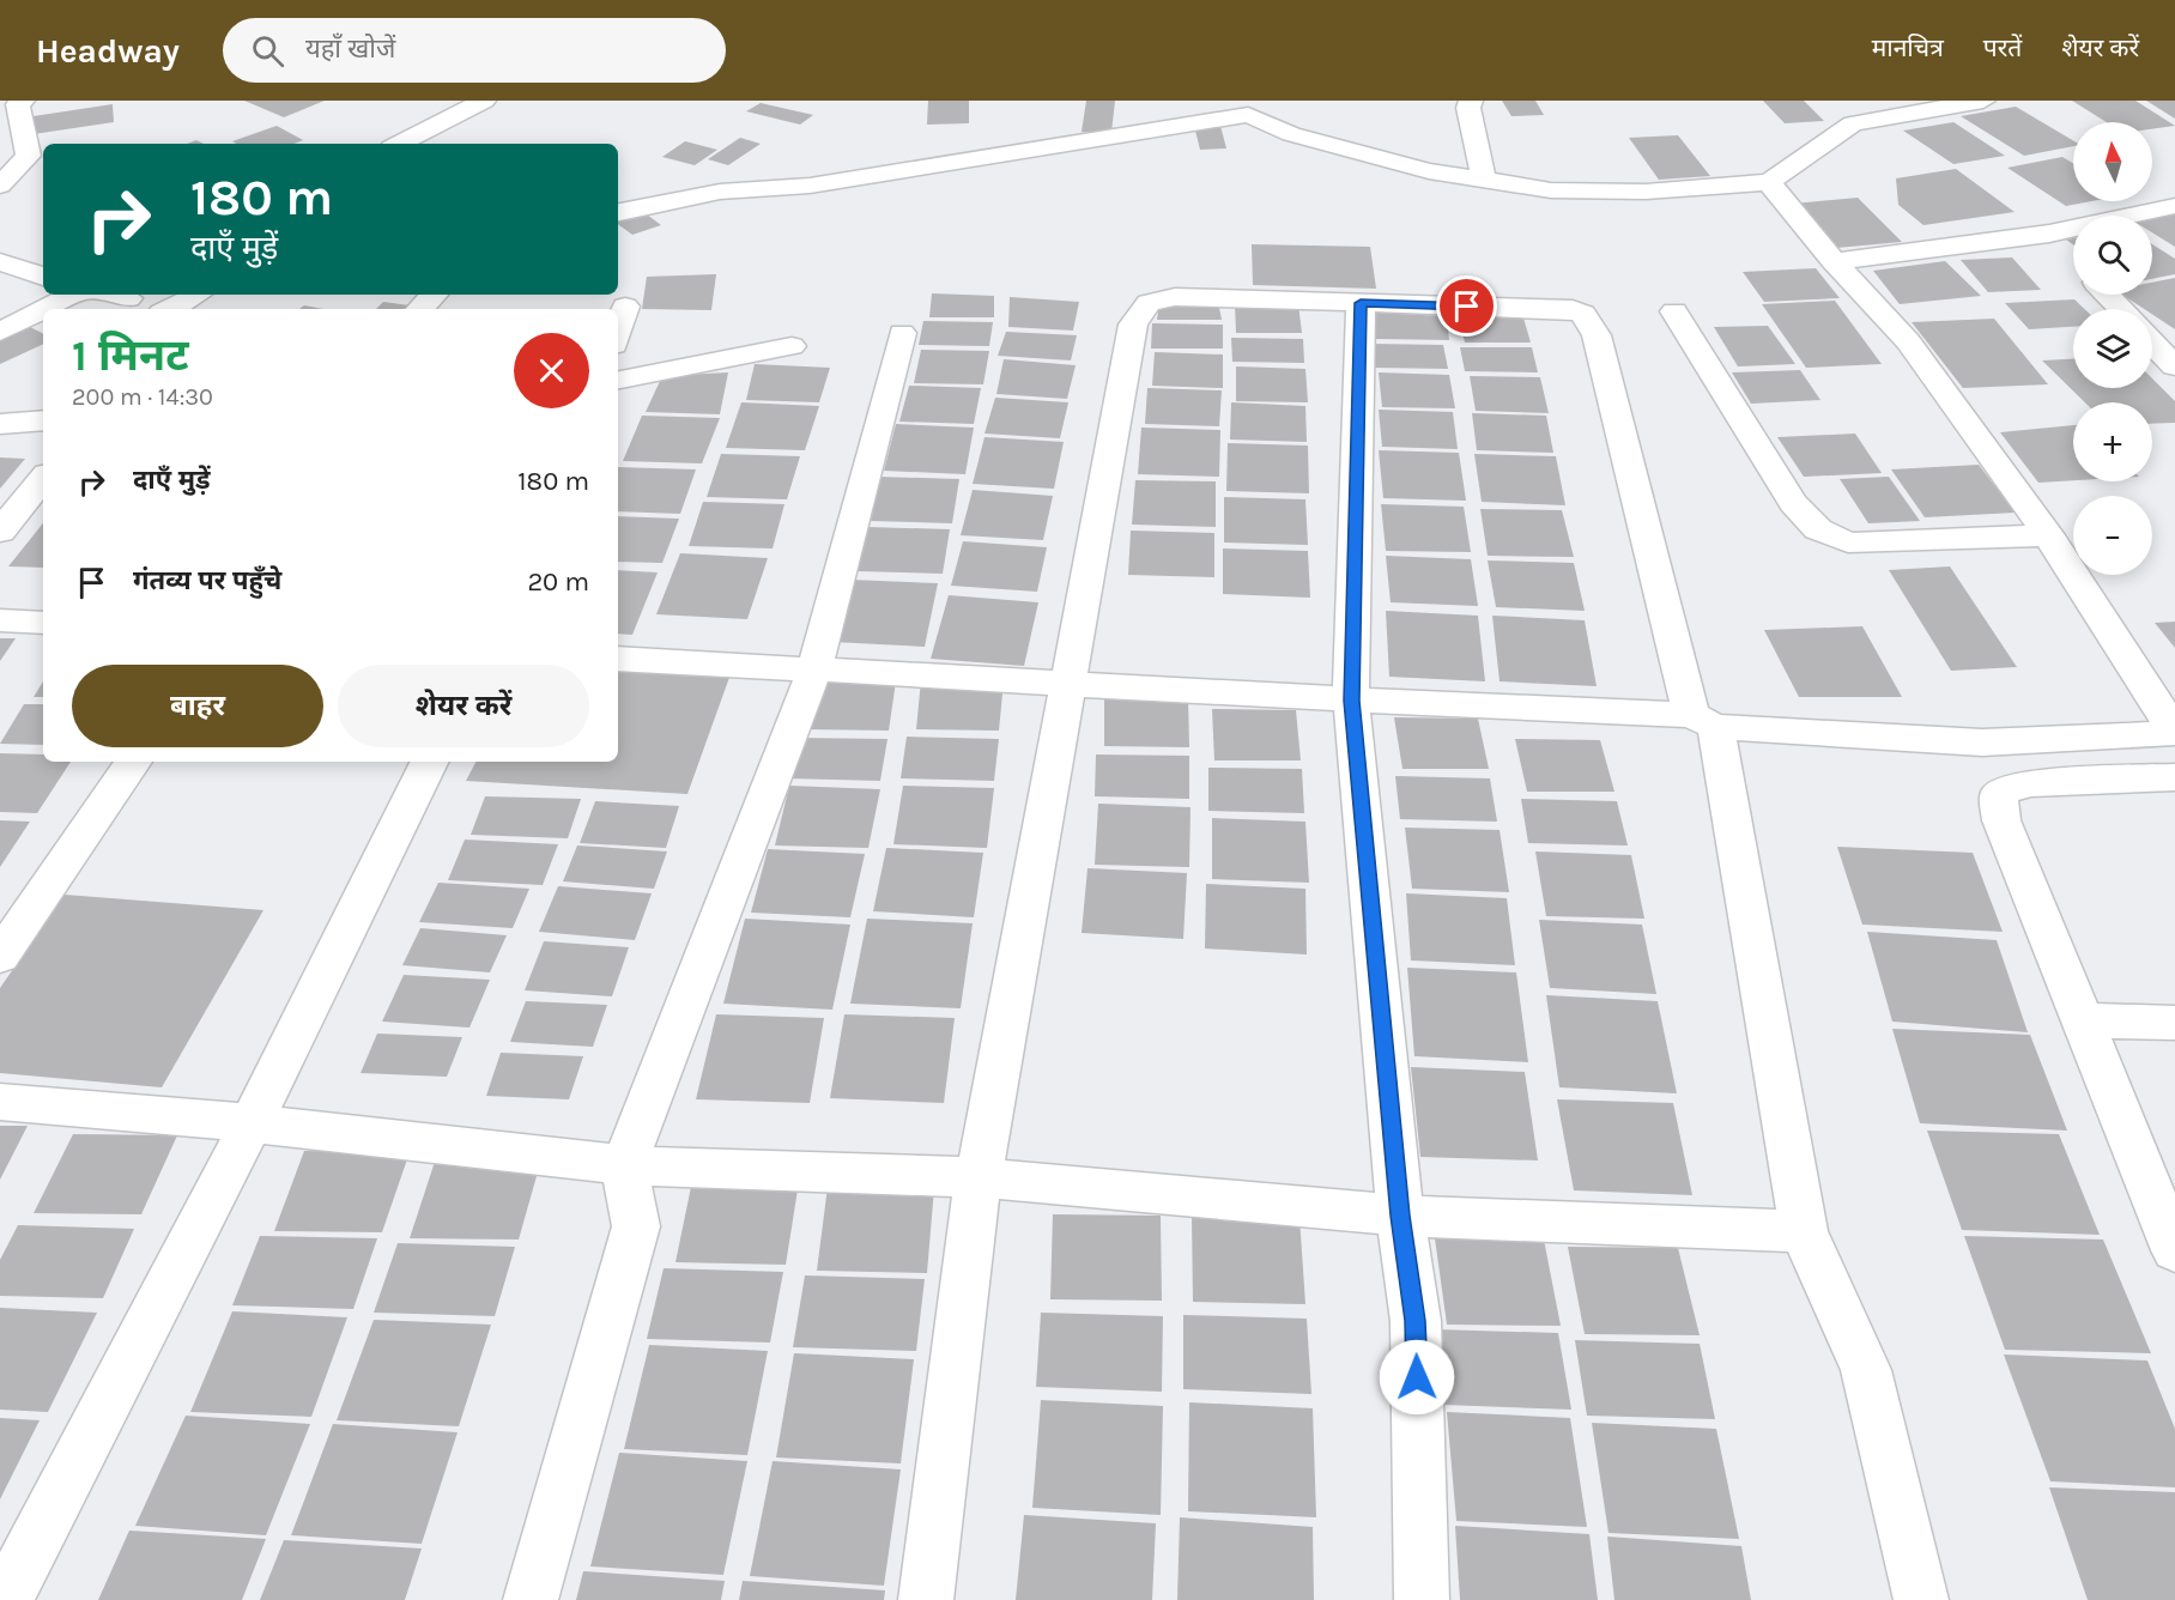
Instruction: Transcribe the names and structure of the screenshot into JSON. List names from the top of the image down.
{
  "north": "top",
  "page": {
    "header": "Headway",
    "search": "यहाँ खोजें",
    "nav": ["मानचित्र", "परतें", "शेयर करें"],
    "map_buttons": ["+", "−"],
    "turn": ["180 m", "दाएँ मुड़ें"],
    "heading": ["1 मिनट", "200 m · 14:30"],
    "list": [
      {
        "name": "दाएँ मुड़ें",
        "value": "180 m"
      },
      {
        "name": "गंतव्य पर पहुँचे",
        "value": "20 m"
      }
    ],
    "buttons": ["बाहर", "शेयर करें"]
  }
}
